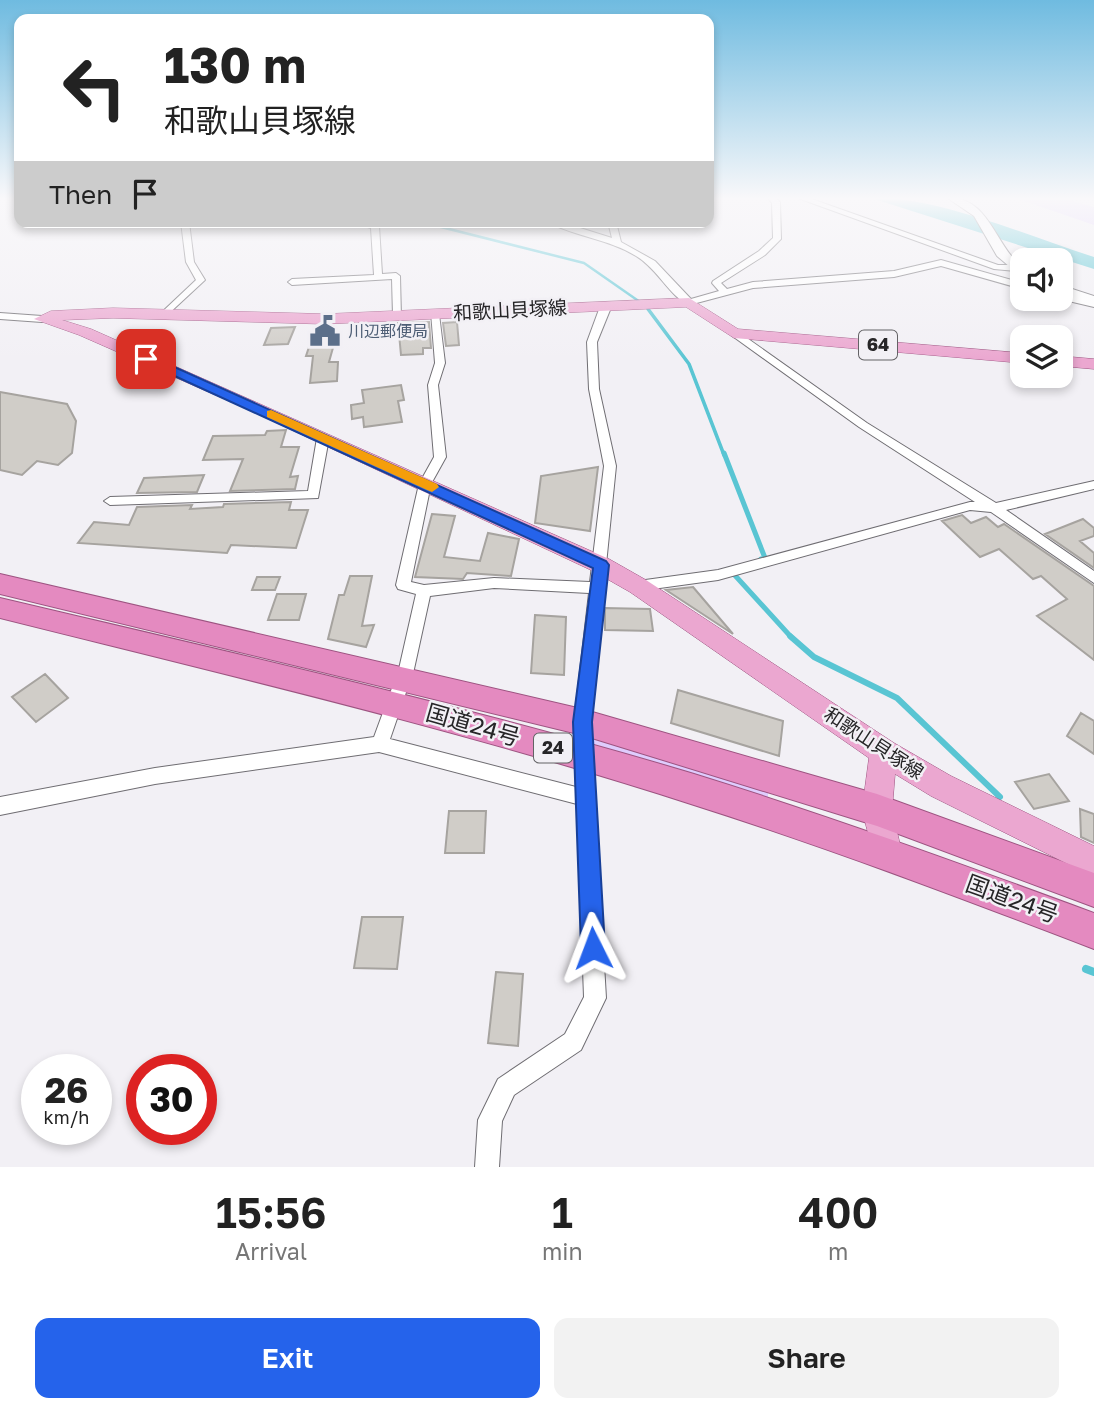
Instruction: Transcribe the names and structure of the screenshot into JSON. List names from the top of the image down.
{
  "streets": {
    "highway": ["国道24号", "24"],
    "main road": ["和歌山貝塚線", "64"]
  },
  "crossings": [
    ["和歌山貝塚線", "64"]
  ],
  "places": {
    "public building": ["川辺郵便局"]
  },
  "page": {
    "turn": ["130 m", "和歌山貝塚線"],
    "then": "Then",
    "speed": "26 km/h",
    "limit": "30",
    "eta": [
      "15:56",
      "Arrival",
      "1",
      "min",
      "400",
      "m"
    ],
    "buttons": ["Exit", "Share"]
  }
}
